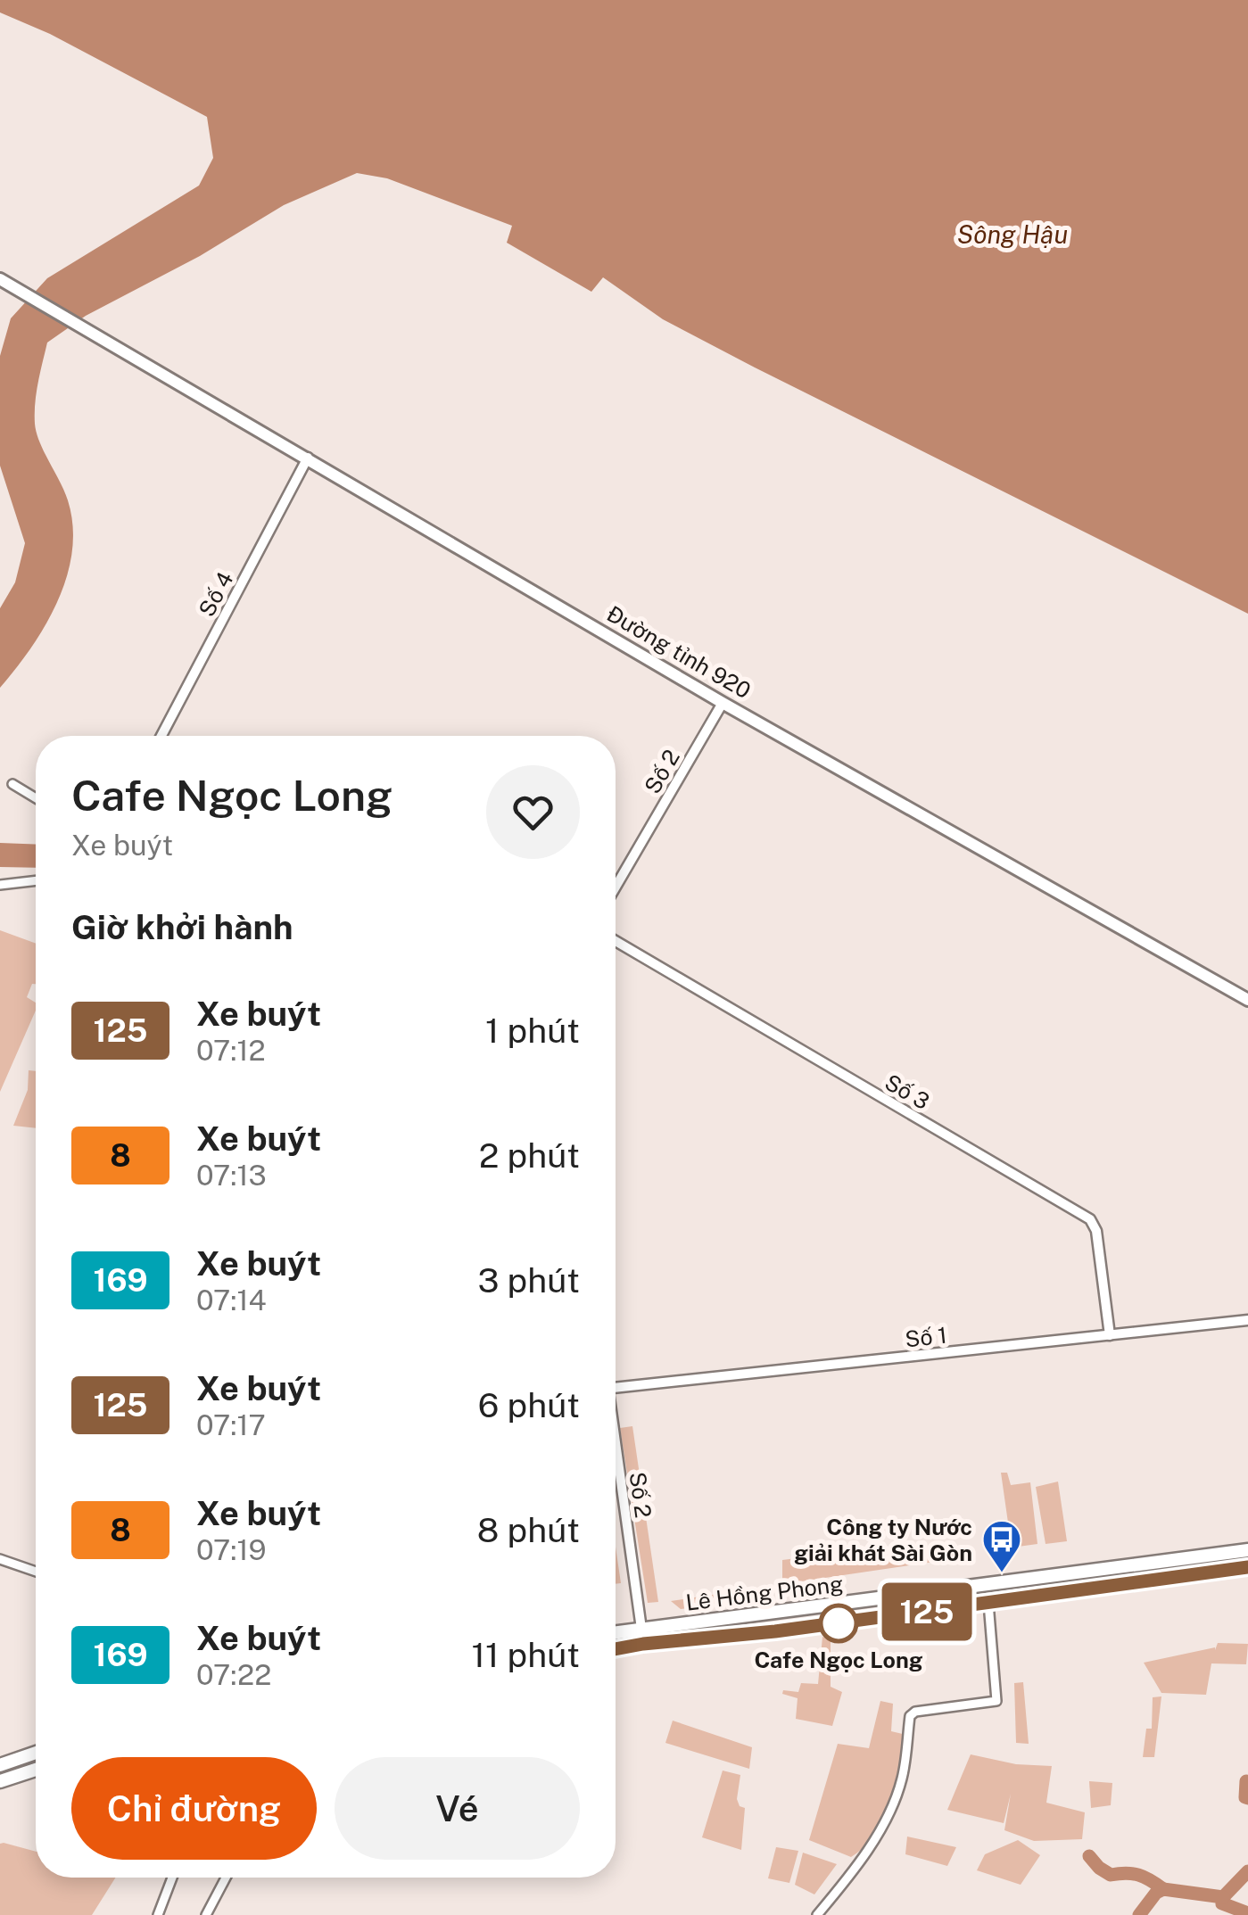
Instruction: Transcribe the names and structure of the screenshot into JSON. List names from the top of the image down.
{
  "streets": {
    "highway": ["Lê Hồng Phong"],
    "main road": ["Đường tỉnh 920"],
    "street": [
      "Số 4",
      "Số 2",
      "Số 3",
      "Số 1"
    ]
  },
  "crossings": [
    ["Số 4", "Đường tỉnh 920"],
    ["Đường tỉnh 920", "Số 2"],
    ["Số 2", "Lê Hồng Phong"],
    ["Số 3", "Số 1"]
  ],
  "water": ["Sông Hậu"],
  "places": {
    "bus stop": ["Công ty Nước giải khát Sài Gòn"],
    "other": ["Cafe Ngọc Long"]
  },
  "lines": ["bus line 125"],
  "page": {
    "on_map": "125",
    "heading": [
      ["Cafe Ngọc Long", "Xe buýt"],
      "Giờ khởi hành"
    ],
    "list": [
      {
        "mark": "125",
        "name": "Xe buýt",
        "note": "07:12",
        "value": "1 phút"
      },
      {
        "mark": "8",
        "name": "Xe buýt",
        "note": "07:13",
        "value": "2 phút"
      },
      {
        "mark": "169",
        "name": "Xe buýt",
        "note": "07:14",
        "value": "3 phút"
      },
      {
        "mark": "125",
        "name": "Xe buýt",
        "note": "07:17",
        "value": "6 phút"
      },
      {
        "mark": "8",
        "name": "Xe buýt",
        "note": "07:19",
        "value": "8 phút"
      },
      {
        "mark": "169",
        "name": "Xe buýt",
        "note": "07:22",
        "value": "11 phút"
      }
    ],
    "buttons": ["Chỉ đường", "Vé"]
  }
}
